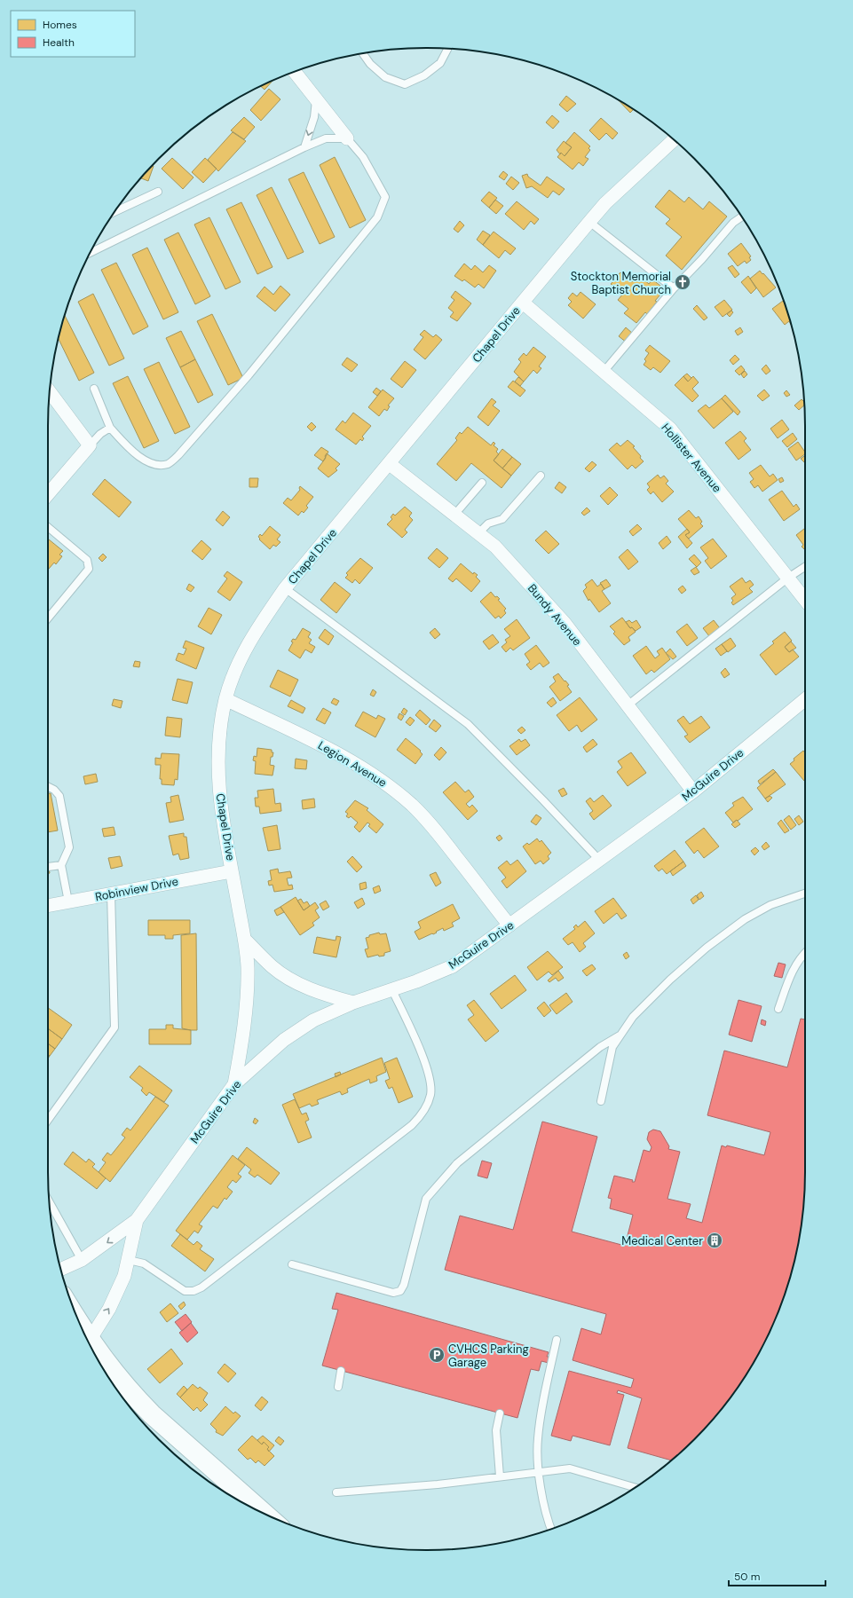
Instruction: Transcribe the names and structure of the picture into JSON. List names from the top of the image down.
{
  "streets": {
    "street": [
      "Chapel Drive",
      "Hollister Avenue",
      "Bundy Avenue",
      "Legion Avenue",
      "McGuire Drive",
      "Robinview Drive"
    ]
  },
  "crossings": [
    ["Chapel Drive", "Hollister Avenue"],
    ["Chapel Drive", "Bundy Avenue"],
    ["Chapel Drive", "Legion Avenue"],
    ["Chapel Drive", "McGuire Drive"],
    ["Chapel Drive", "Robinview Drive"],
    ["Bundy Avenue", "McGuire Drive"],
    ["Legion Avenue", "McGuire Drive"]
  ],
  "places": {
    "church": ["Stockton Memorial Baptist Church"],
    "building": ["Medical Center"],
    "parking": ["CVHCS Parking Garage"]
  },
  "legend": ["Homes", "Health"],
  "scale_bar": "50 m"
}
